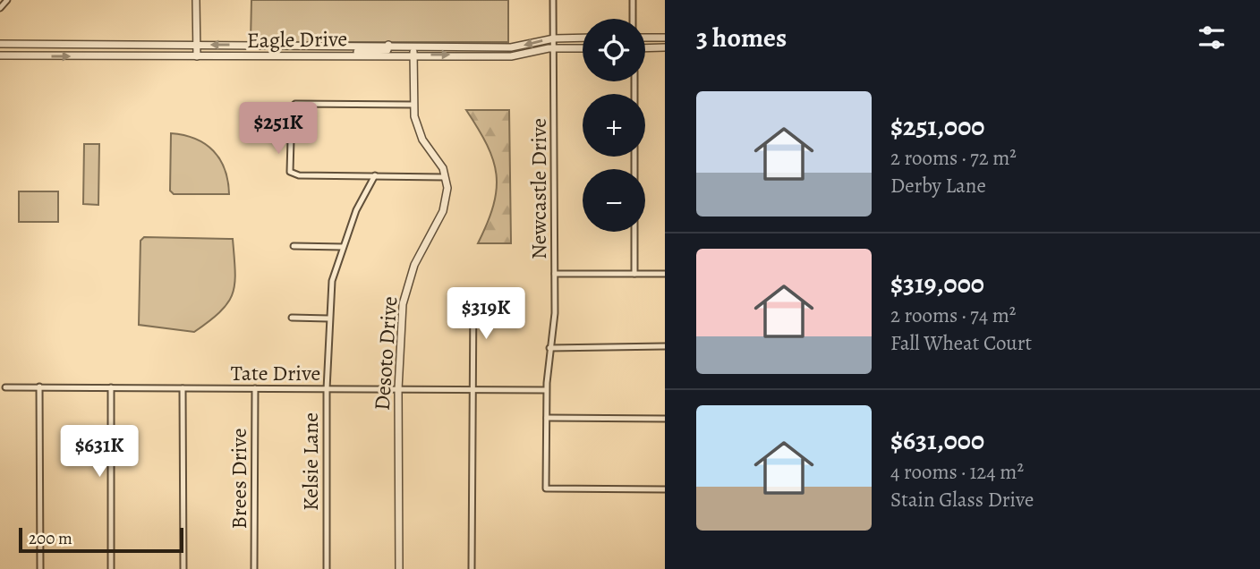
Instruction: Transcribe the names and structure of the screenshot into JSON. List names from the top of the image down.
{
  "streets": {
    "street": [
      "Eagle Drive",
      "Newcastle Drive",
      "Desoto Drive",
      "Tate Drive",
      "Kelsie Lane",
      "Brees Drive"
    ]
  },
  "crossings": [
    ["Eagle Drive", "Newcastle Drive"],
    ["Newcastle Drive", "Tate Drive"],
    ["Desoto Drive", "Tate Drive"],
    ["Tate Drive", "Kelsie Lane"],
    ["Tate Drive", "Brees Drive"]
  ],
  "scale_bar": "200 m",
  "page": {
    "heading": "3 homes",
    "map_buttons": ["+", "−"],
    "list": [
      {
        "name": "$251,000",
        "note": "2 rooms · 72 m² · Derby Lane"
      },
      {
        "name": "$319,000",
        "note": "2 rooms · 74 m² · Fall Wheat Court"
      },
      {
        "name": "$631,000",
        "note": "4 rooms · 124 m² · Stain Glass Drive"
      }
    ],
    "price": ["$251K", "$319K", "$631K"],
    "scale": "200 m"
  }
}
